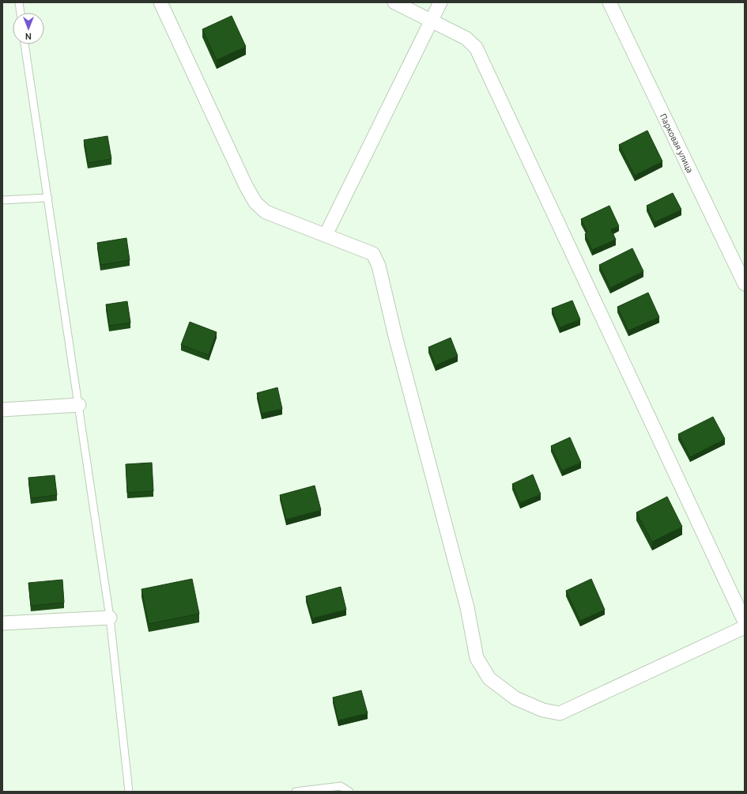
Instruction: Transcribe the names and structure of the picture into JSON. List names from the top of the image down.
{
  "streets": {
    "street": ["Парковая улица"]
  },
  "north": "bottom"
}
